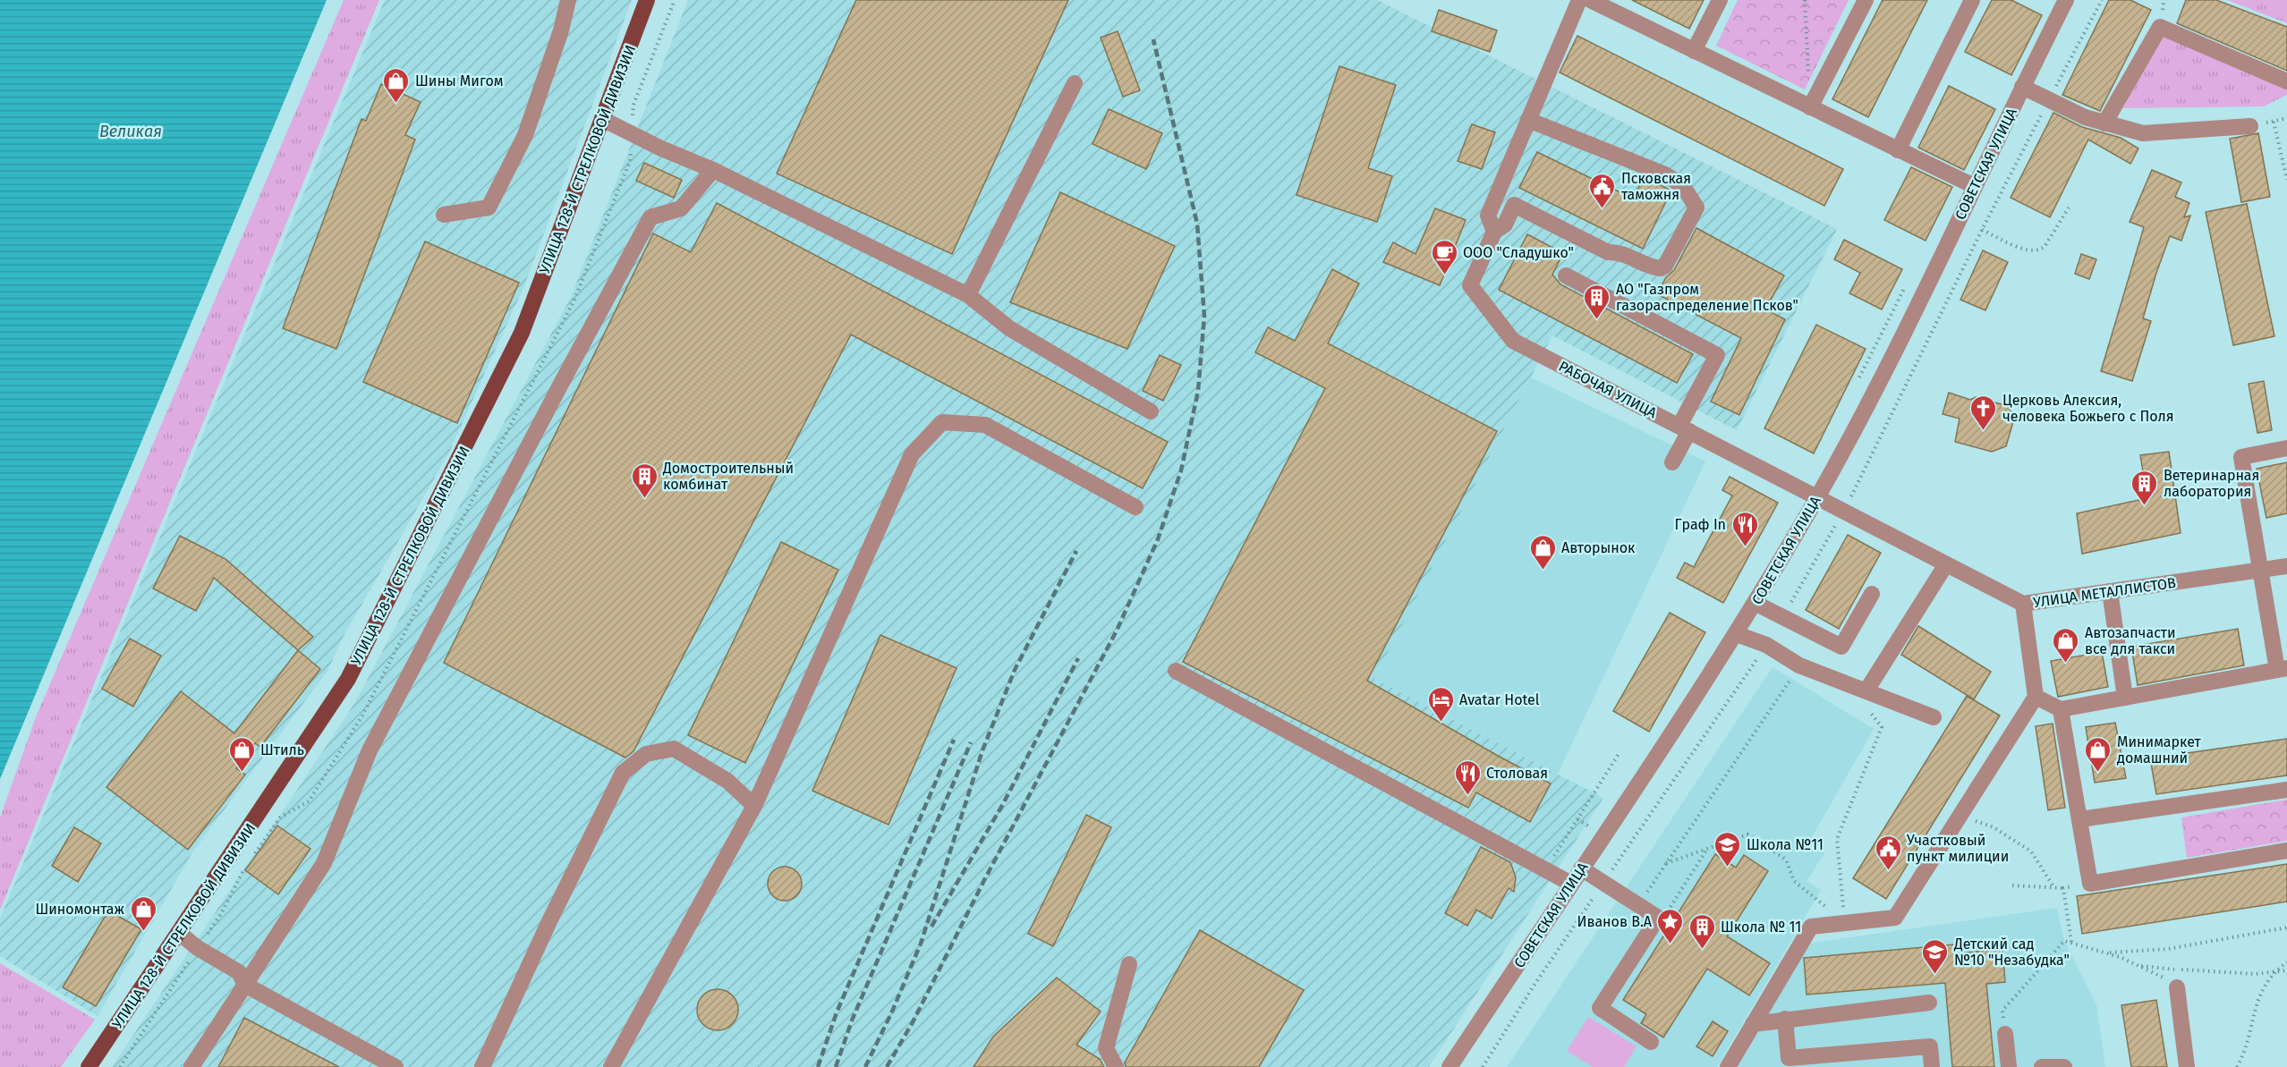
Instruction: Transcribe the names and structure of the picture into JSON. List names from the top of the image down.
{
  "streets": {
    "main road": ["УЛИЦА 128-Й СТРЕЛКОВОЙ ДИВИЗИИ"],
    "street": ["СОВЕТСКАЯ УЛИЦА", "РАБОЧАЯ УЛИЦА", "УЛИЦА МЕТАЛЛИСТОВ"]
  },
  "crossings": [
    ["СОВЕТСКАЯ УЛИЦА", "РАБОЧАЯ УЛИЦА"],
    ["СОВЕТСКАЯ УЛИЦА", "УЛИЦА МЕТАЛЛИСТОВ"],
    ["РАБОЧАЯ УЛИЦА", "УЛИЦА МЕТАЛЛИСТОВ"]
  ],
  "water": ["Великая"],
  "places": {
    "shop": [
      "Шины Мигом",
      "Авторынок",
      "Автозапчасти все для такси",
      "Штиль",
      "Минимаркет домашний",
      "Шиномонтаж"
    ],
    "public building": ["Псковская таможня", "Участковый пункт милиции"],
    "cafe": ["ООО \"Сладушко\""],
    "building": [
      "АО \"Газпром газораспределение Псков\"",
      "Домостроительный комбинат",
      "Ветеринарная лаборатория",
      "Школа № 11"
    ],
    "church": ["Церковь Алексия, человека Божьего с Поля"],
    "restaurant": ["Граф In", "Столовая"],
    "hotel": ["Avatar Hotel"],
    "school or university": ["Школа №11", "Детский сад №10 \"Незабудка\""],
    "place": ["Иванов В.А"]
  }
}
